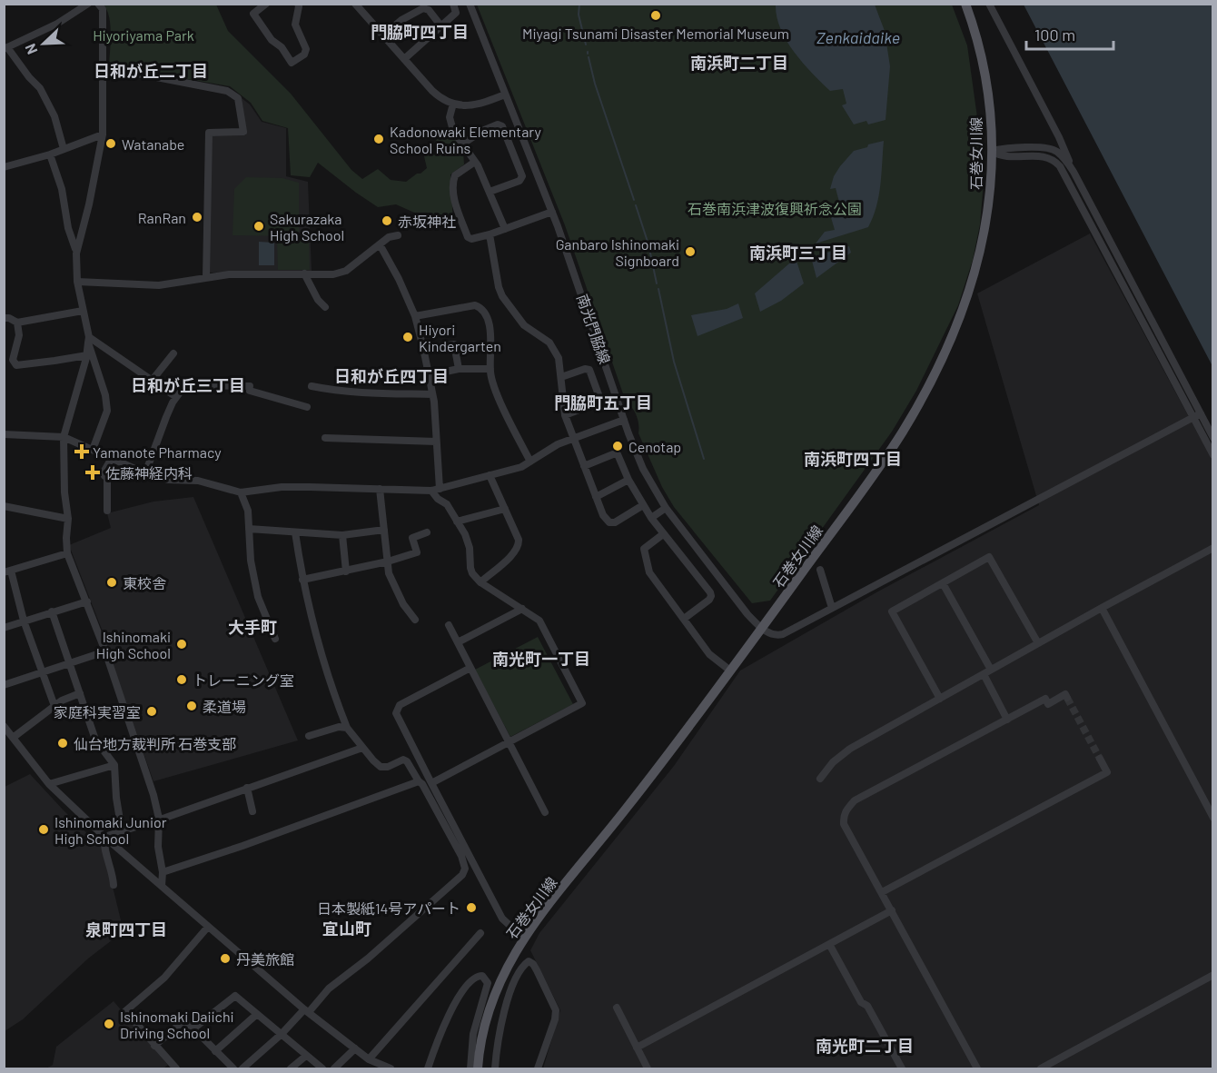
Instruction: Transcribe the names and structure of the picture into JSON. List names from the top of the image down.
{
  "streets": {
    "main road": ["石巻女川線"],
    "street": ["南光門脇線"]
  },
  "crossings": [
    ["石巻女川線", "南光門脇線"]
  ],
  "districts": [
    "門脇町四丁目",
    "南浜町二丁目",
    "日和が丘二丁目",
    "南浜町三丁目",
    "日和が丘四丁目",
    "日和が丘三丁目",
    "門脇町五丁目",
    "南浜町四丁目",
    "大手町",
    "南光町一丁目",
    "宜山町",
    "泉町四丁目",
    "南光町二丁目"
  ],
  "water": ["Zenkaidaike"],
  "parks": ["Hiyoriyama Park", "石巻南浜津波復興祈念公園"],
  "places": {
    "other": [
      "Miyagi Tsunami Disaster Memorial Museum",
      "Kadonowaki Elementary School Ruins",
      "Watanabe",
      "RanRan",
      "赤坂神社",
      "Sakurazaka High School",
      "Ganbaro Ishinomaki Signboard",
      "Hiyori Kindergarten",
      "Cenotap",
      "東校舎",
      "Ishinomaki High School",
      "トレーニング室",
      "柔道場",
      "家庭科実習室",
      "仙台地方裁判所 石巻支部",
      "Ishinomaki Junior High School",
      "日本製紙14号アパート",
      "丹美旅館",
      "Ishinomaki Daiichi Driving School"
    ],
    "health": ["Yamanote Pharmacy", "佐藤神経内科"]
  },
  "scale_bar": "100 m",
  "north": "bottom left"
}
